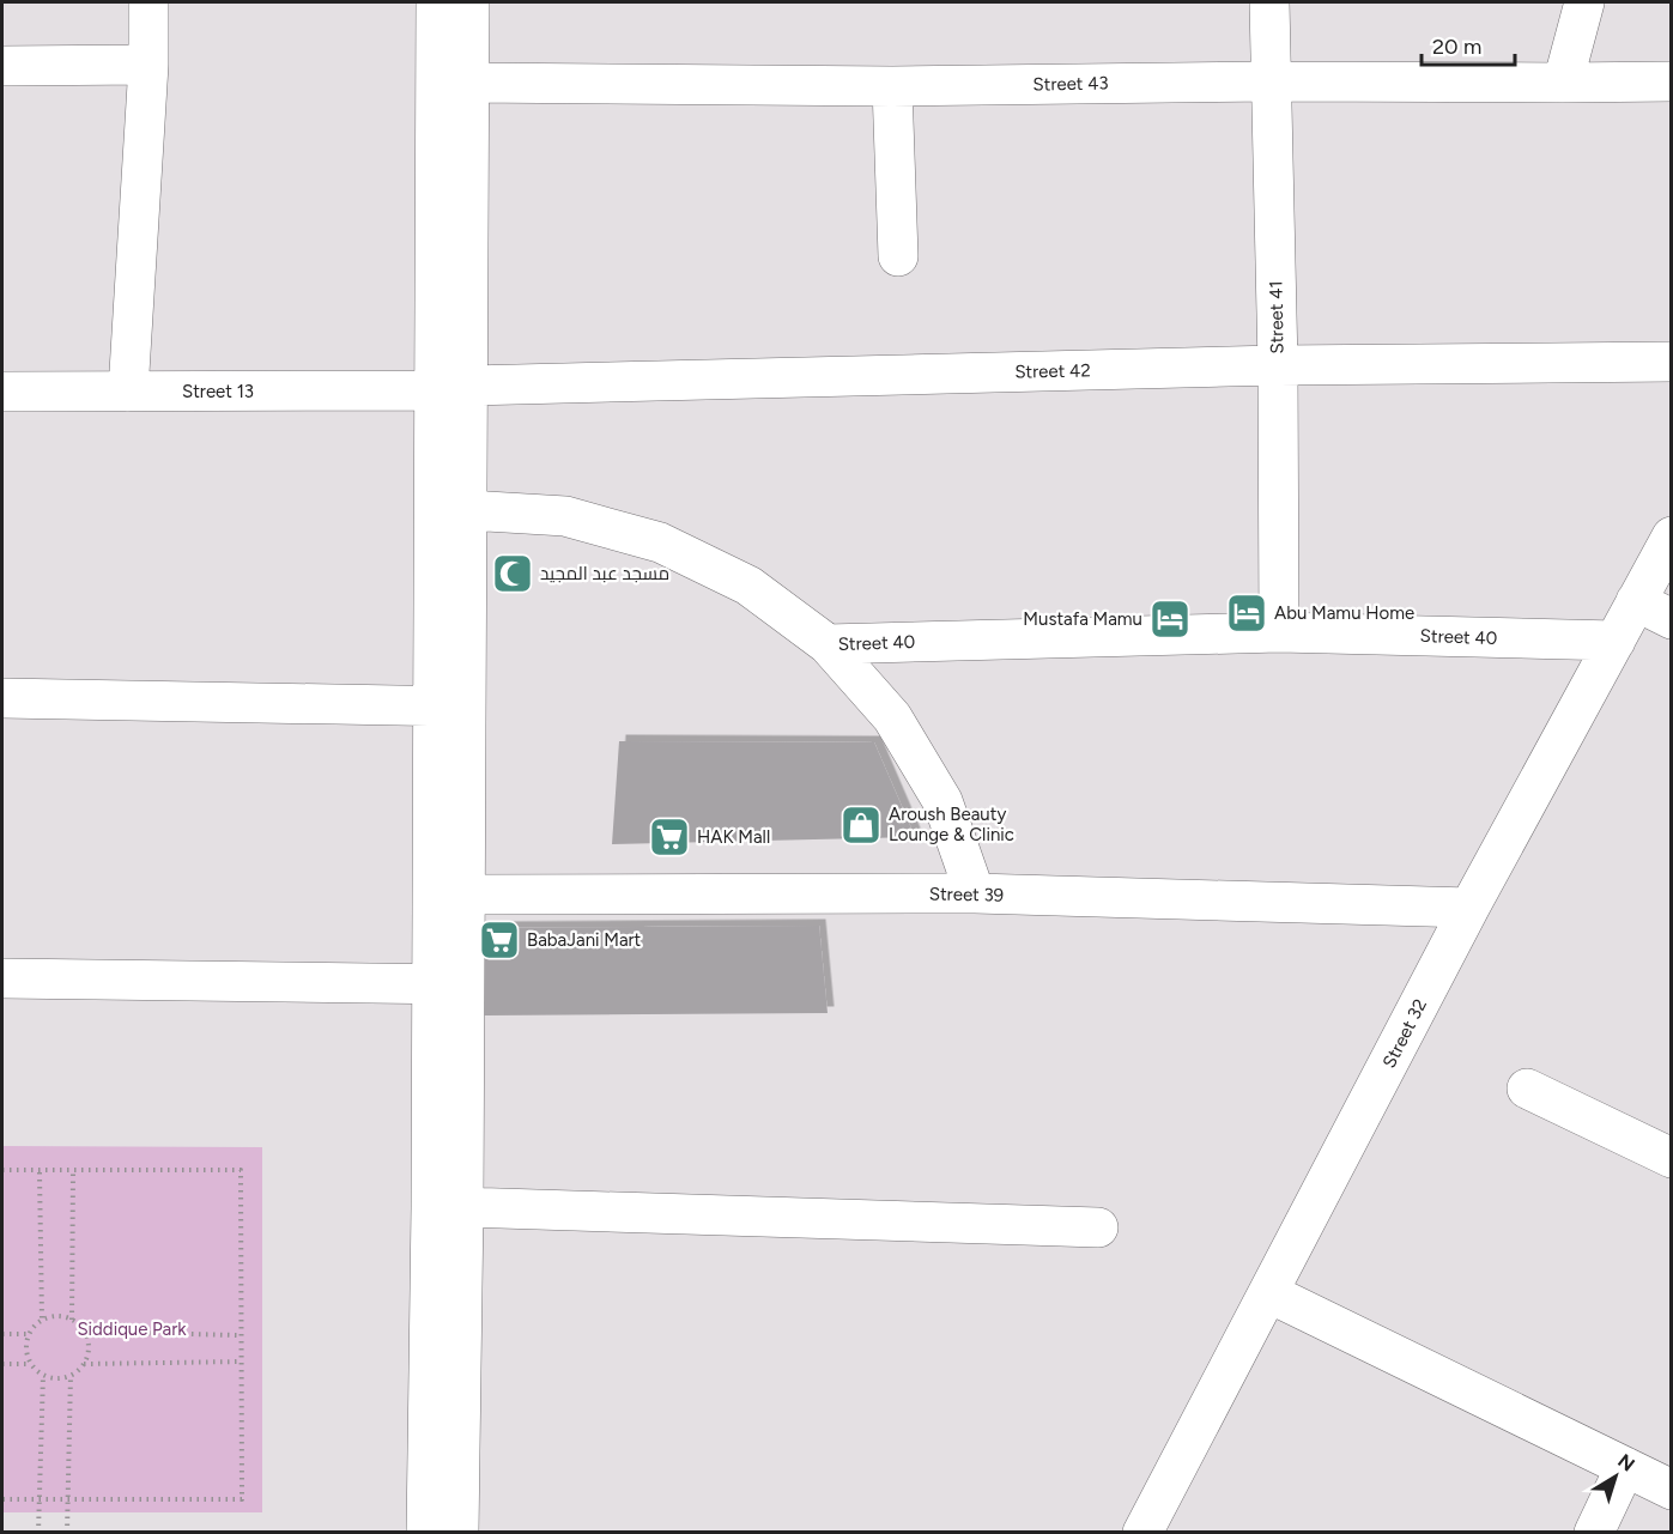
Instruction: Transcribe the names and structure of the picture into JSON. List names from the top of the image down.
{
  "streets": {
    "street": [
      "Street 43",
      "Street 41",
      "Street 42",
      "Street 13",
      "Street 40",
      "Street 39",
      "Street 32"
    ]
  },
  "crossings": [
    ["Street 43", "Street 41"],
    ["Street 41", "Street 42"],
    ["Street 41", "Street 40"],
    ["Street 42", "Street 13"],
    ["Street 40", "Street 32"],
    ["Street 39", "Street 32"]
  ],
  "parks": ["Siddique Park"],
  "places": {
    "mosque": ["مسجد عبد المجید"],
    "hotel": ["Abu Mamu Home", "Mustafa Mamu"],
    "shop": ["Aroush Beauty Lounge & Clinic"],
    "supermarket": ["HAK Mall", "BabaJani Mart"]
  },
  "scale_bar": "20 m",
  "north": "top right"
}
